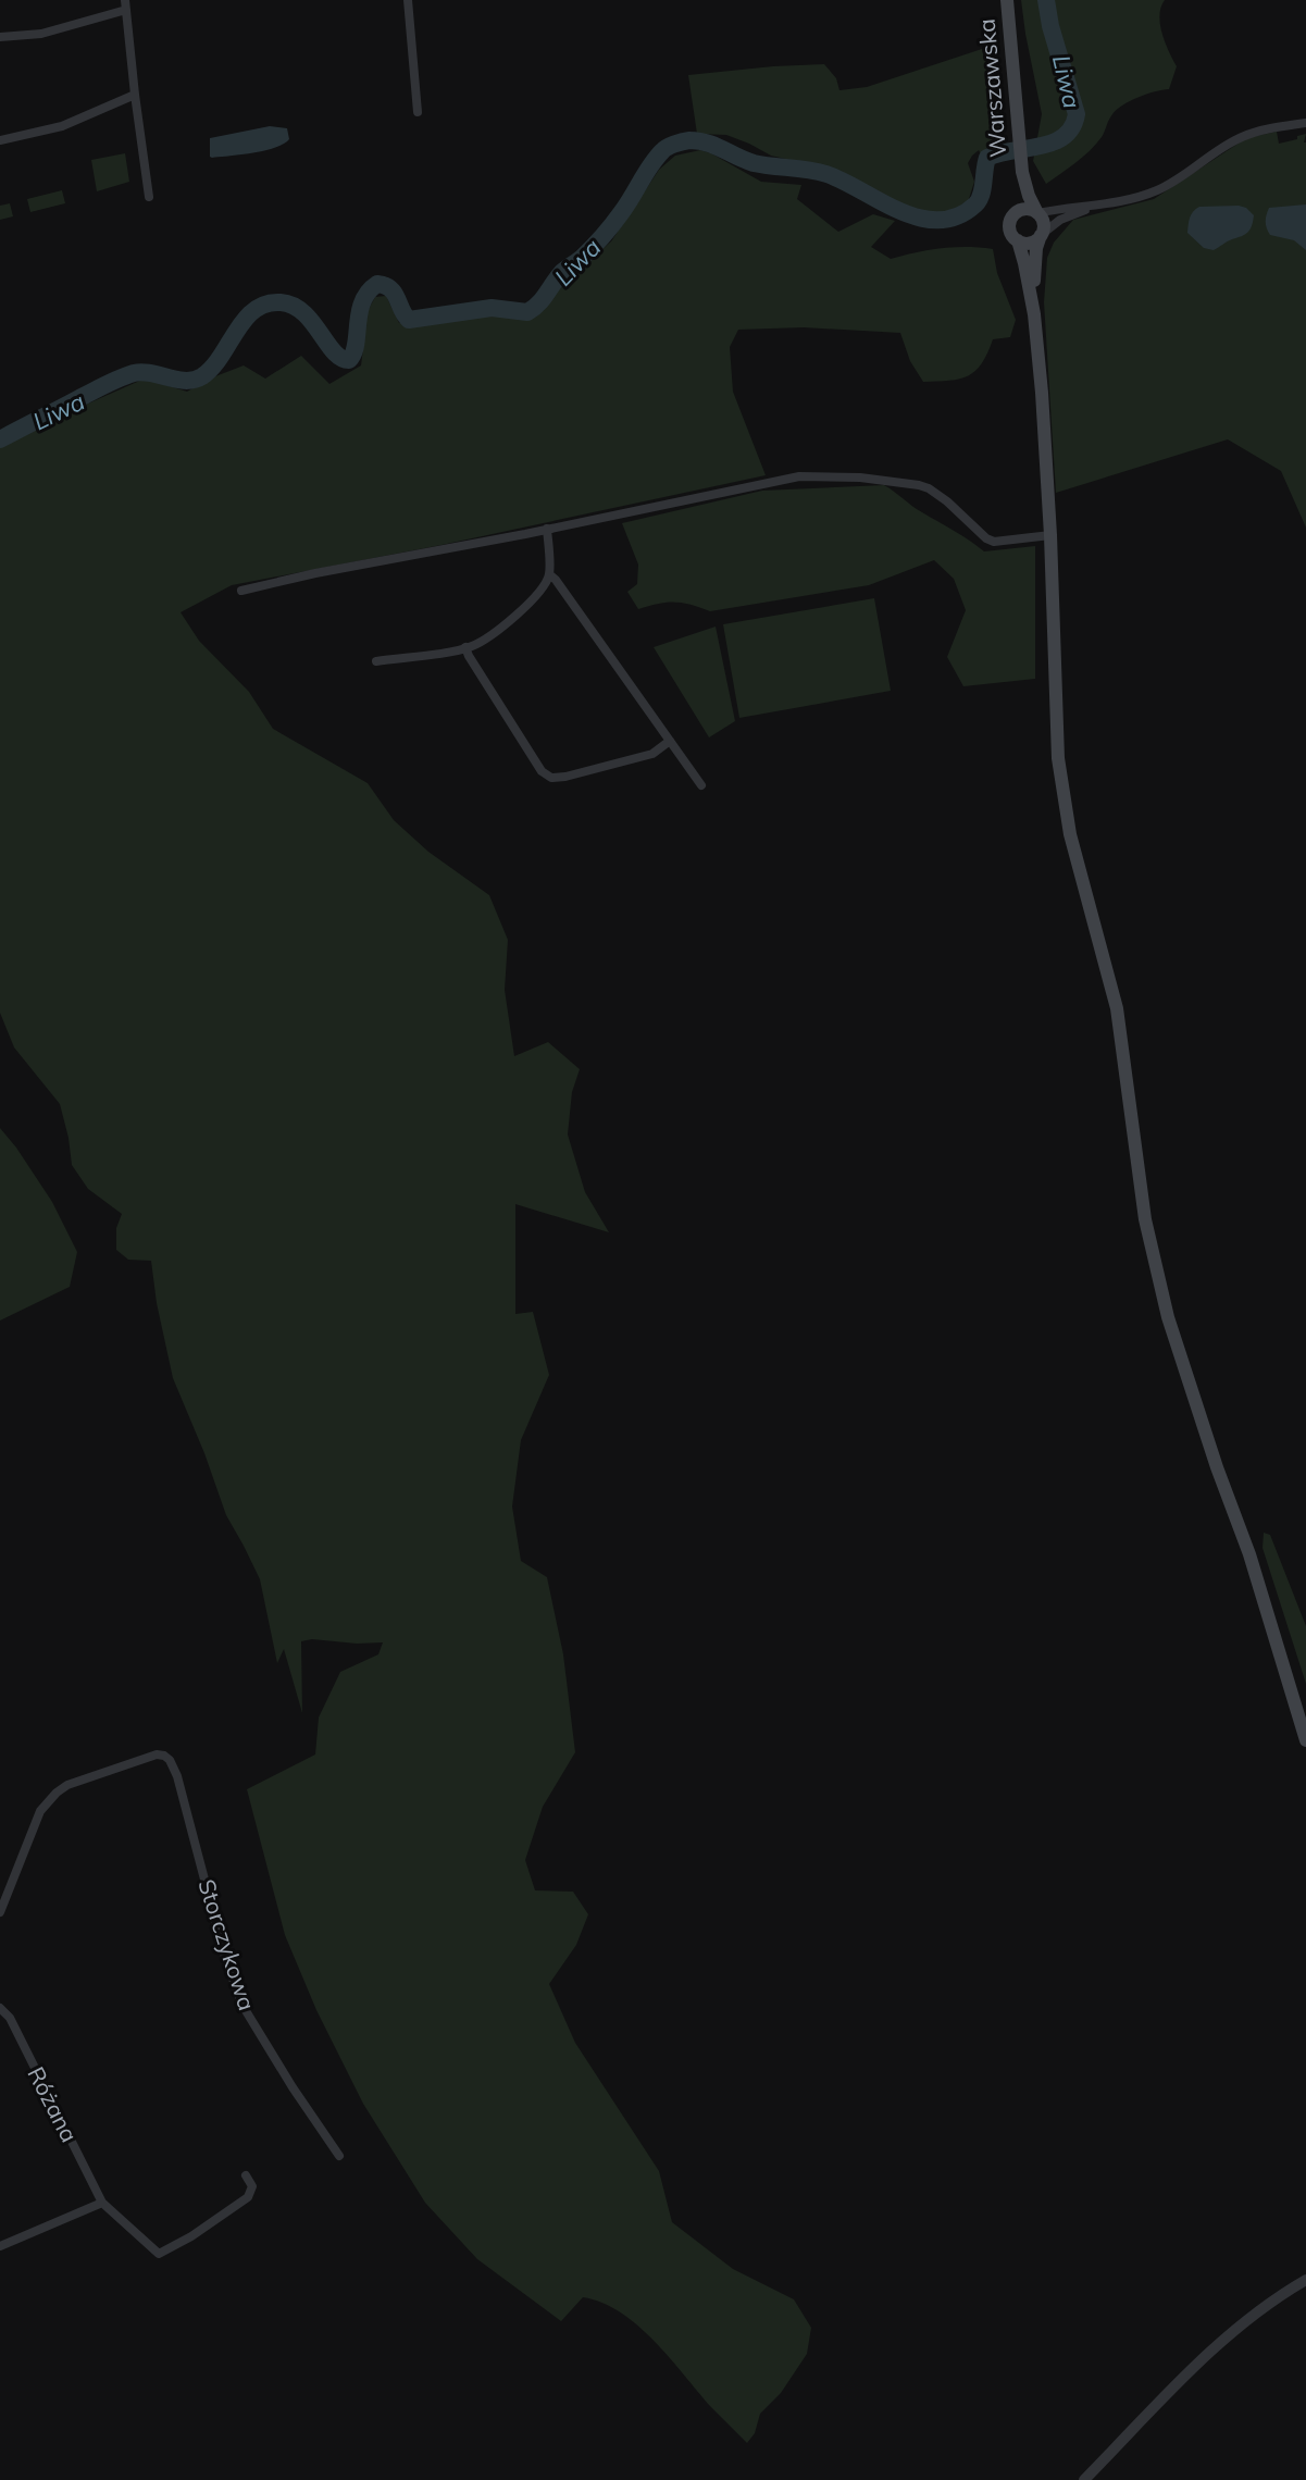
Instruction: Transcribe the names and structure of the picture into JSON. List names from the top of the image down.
{
  "streets": {
    "main road": ["Warszawska"],
    "street": ["Storczykowa", "Różana"]
  },
  "water": ["Liwa"]
}
